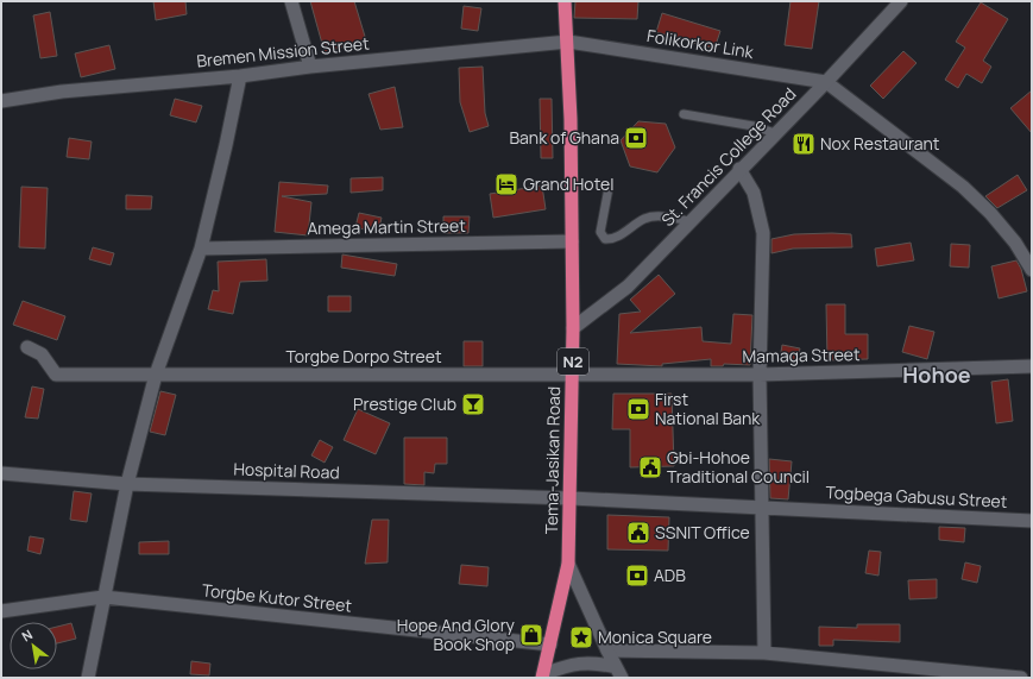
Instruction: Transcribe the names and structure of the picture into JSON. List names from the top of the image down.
{
  "streets": {
    "highway": ["N2", "Tema-Jasikan Road"],
    "street": [
      "Folikorkor Link",
      "Bremen Mission Street",
      "St. Francis College Road",
      "Amega Martin Street",
      "Mamaga Street",
      "Torgbe Dorpo Street",
      "Hospital Road",
      "Togbega Gabusu Street",
      "Torgbe Kutor Street"
    ]
  },
  "crossings": [
    ["Folikorkor Link", "Bremen Mission Street"],
    ["Folikorkor Link", "St. Francis College Road"],
    ["Folikorkor Link", "N2"],
    ["Folikorkor Link", "Tema-Jasikan Road"],
    ["Bremen Mission Street", "N2"],
    ["Bremen Mission Street", "Tema-Jasikan Road"],
    ["St. Francis College Road", "Tema-Jasikan Road"],
    ["Amega Martin Street", "Tema-Jasikan Road"],
    ["Mamaga Street", "Torgbe Dorpo Street"],
    ["Mamaga Street", "Tema-Jasikan Road"],
    ["Torgbe Dorpo Street", "Tema-Jasikan Road"],
    ["N2", "Tema-Jasikan Road"],
    ["Tema-Jasikan Road", "Hospital Road"],
    ["Tema-Jasikan Road", "Togbega Gabusu Street"],
    ["Tema-Jasikan Road", "Torgbe Kutor Street"],
    ["Hospital Road", "Togbega Gabusu Street"]
  ],
  "districts": ["Hohoe"],
  "places": {
    "bank": ["Bank of Ghana", "First National Bank", "ADB"],
    "restaurant": ["Nox Restaurant"],
    "hotel": ["Grand Hotel"],
    "bar": ["Prestige Club"],
    "public building": ["Gbi-Hohoe Traditional Council", "SSNIT Office"],
    "shop": ["Hope And Glory Book Shop"],
    "place": ["Monica Square"]
  },
  "north": "top left"
}
